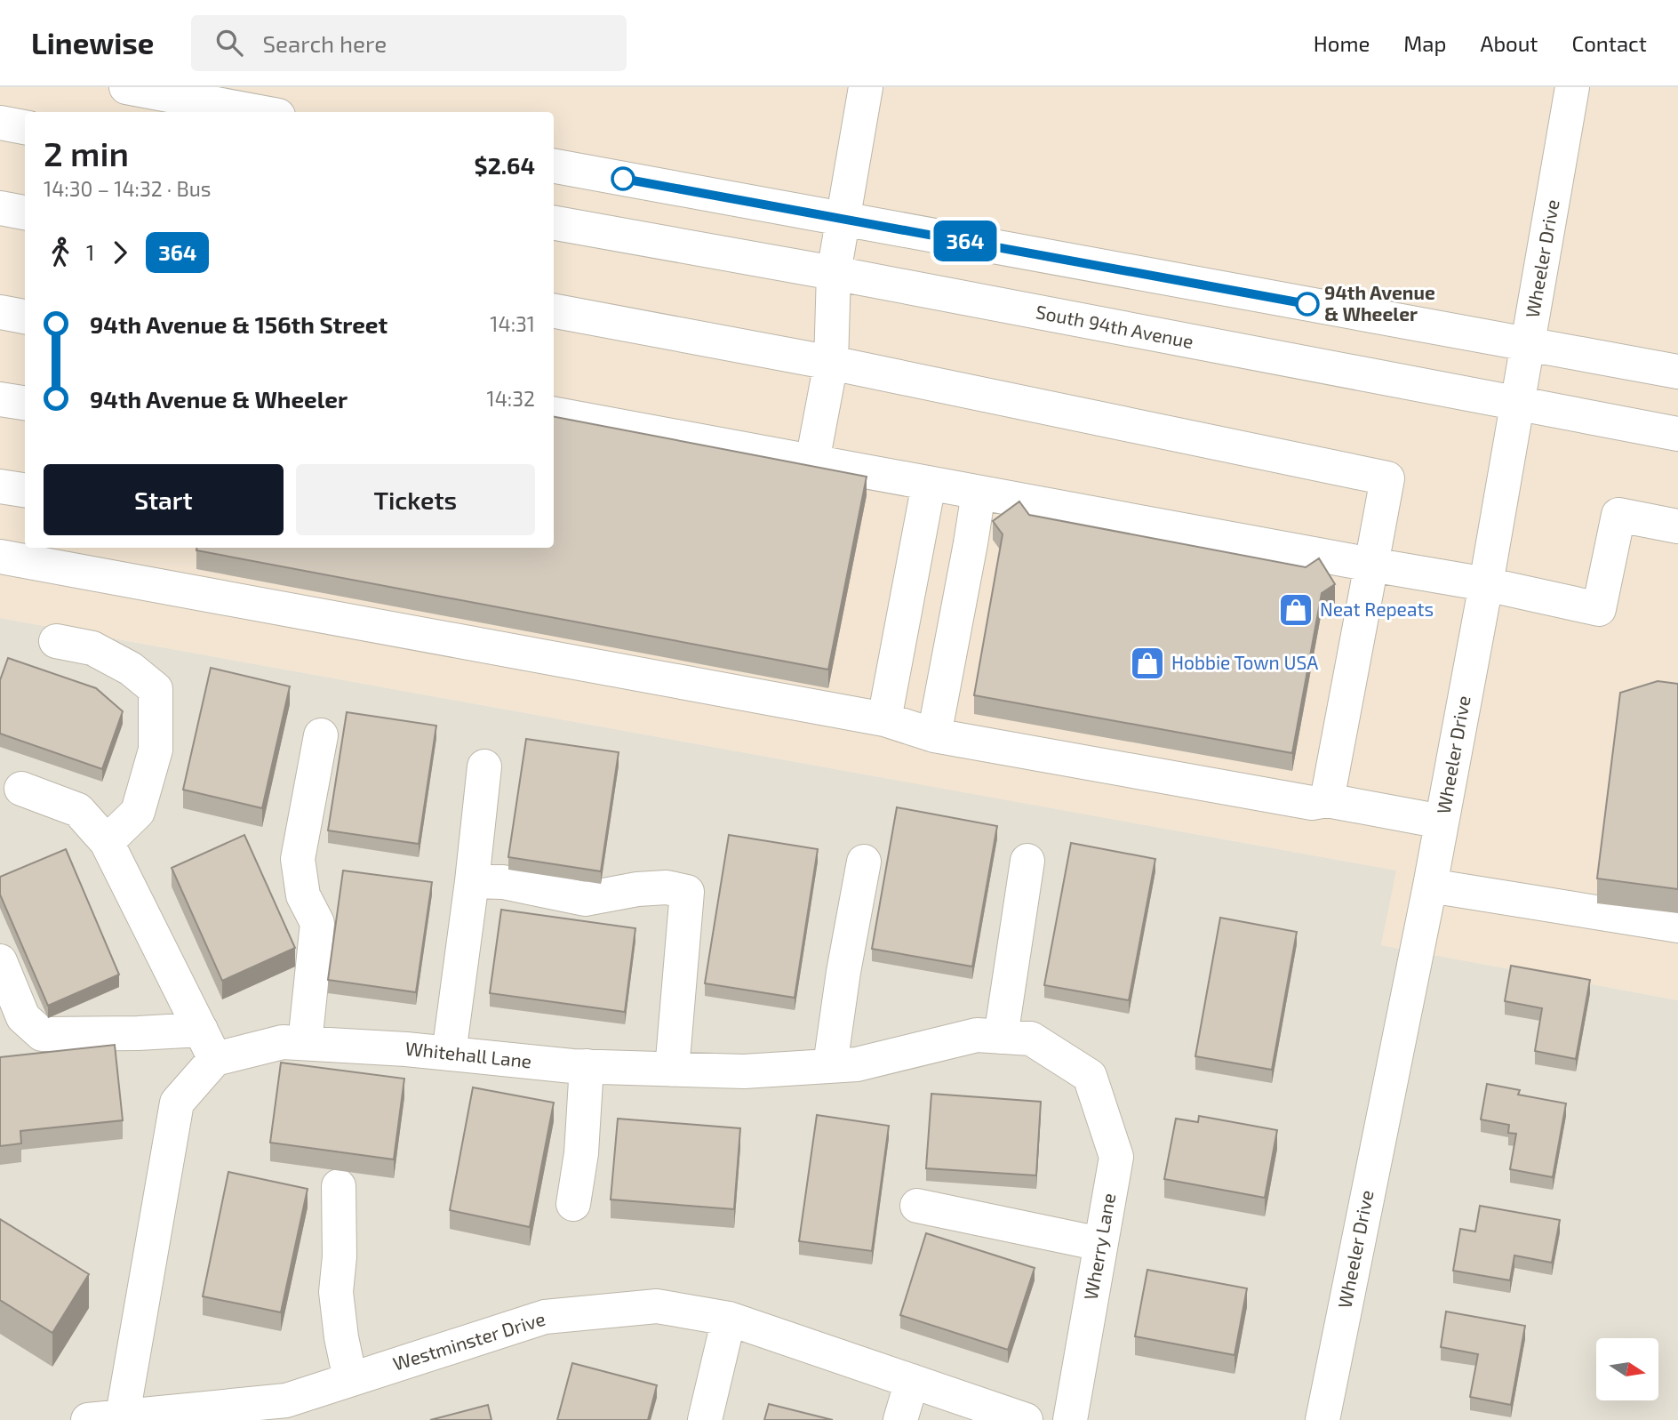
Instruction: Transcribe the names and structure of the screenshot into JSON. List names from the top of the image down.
{
  "streets": {
    "street": [
      "Wheeler Drive",
      "South 94th Avenue",
      "Whitehall Lane",
      "Wherry Lane",
      "Westminster Drive"
    ]
  },
  "crossings": [
    ["Wheeler Drive", "South 94th Avenue"],
    ["Whitehall Lane", "Wherry Lane"]
  ],
  "places": {
    "other": ["94th Avenue & Wheeler"],
    "shop": ["Neat Repeats", "Hobbie Town USA"]
  },
  "lines": ["bus line 364"],
  "north": "right",
  "page": {
    "header": "Linewise",
    "search": "Search here",
    "nav": [
      "Home",
      "Map",
      "About",
      "Contact"
    ],
    "on_map": "364",
    "heading": ["2 min", "14:30 – 14:32 · Bus", "$2.64"],
    "legs": ["1", "364"],
    "list": [
      {
        "name": "94th Avenue & 156th Street",
        "value": "14:31"
      },
      {
        "name": "94th Avenue & Wheeler",
        "value": "14:32"
      }
    ],
    "buttons": ["Start", "Tickets"]
  }
}
